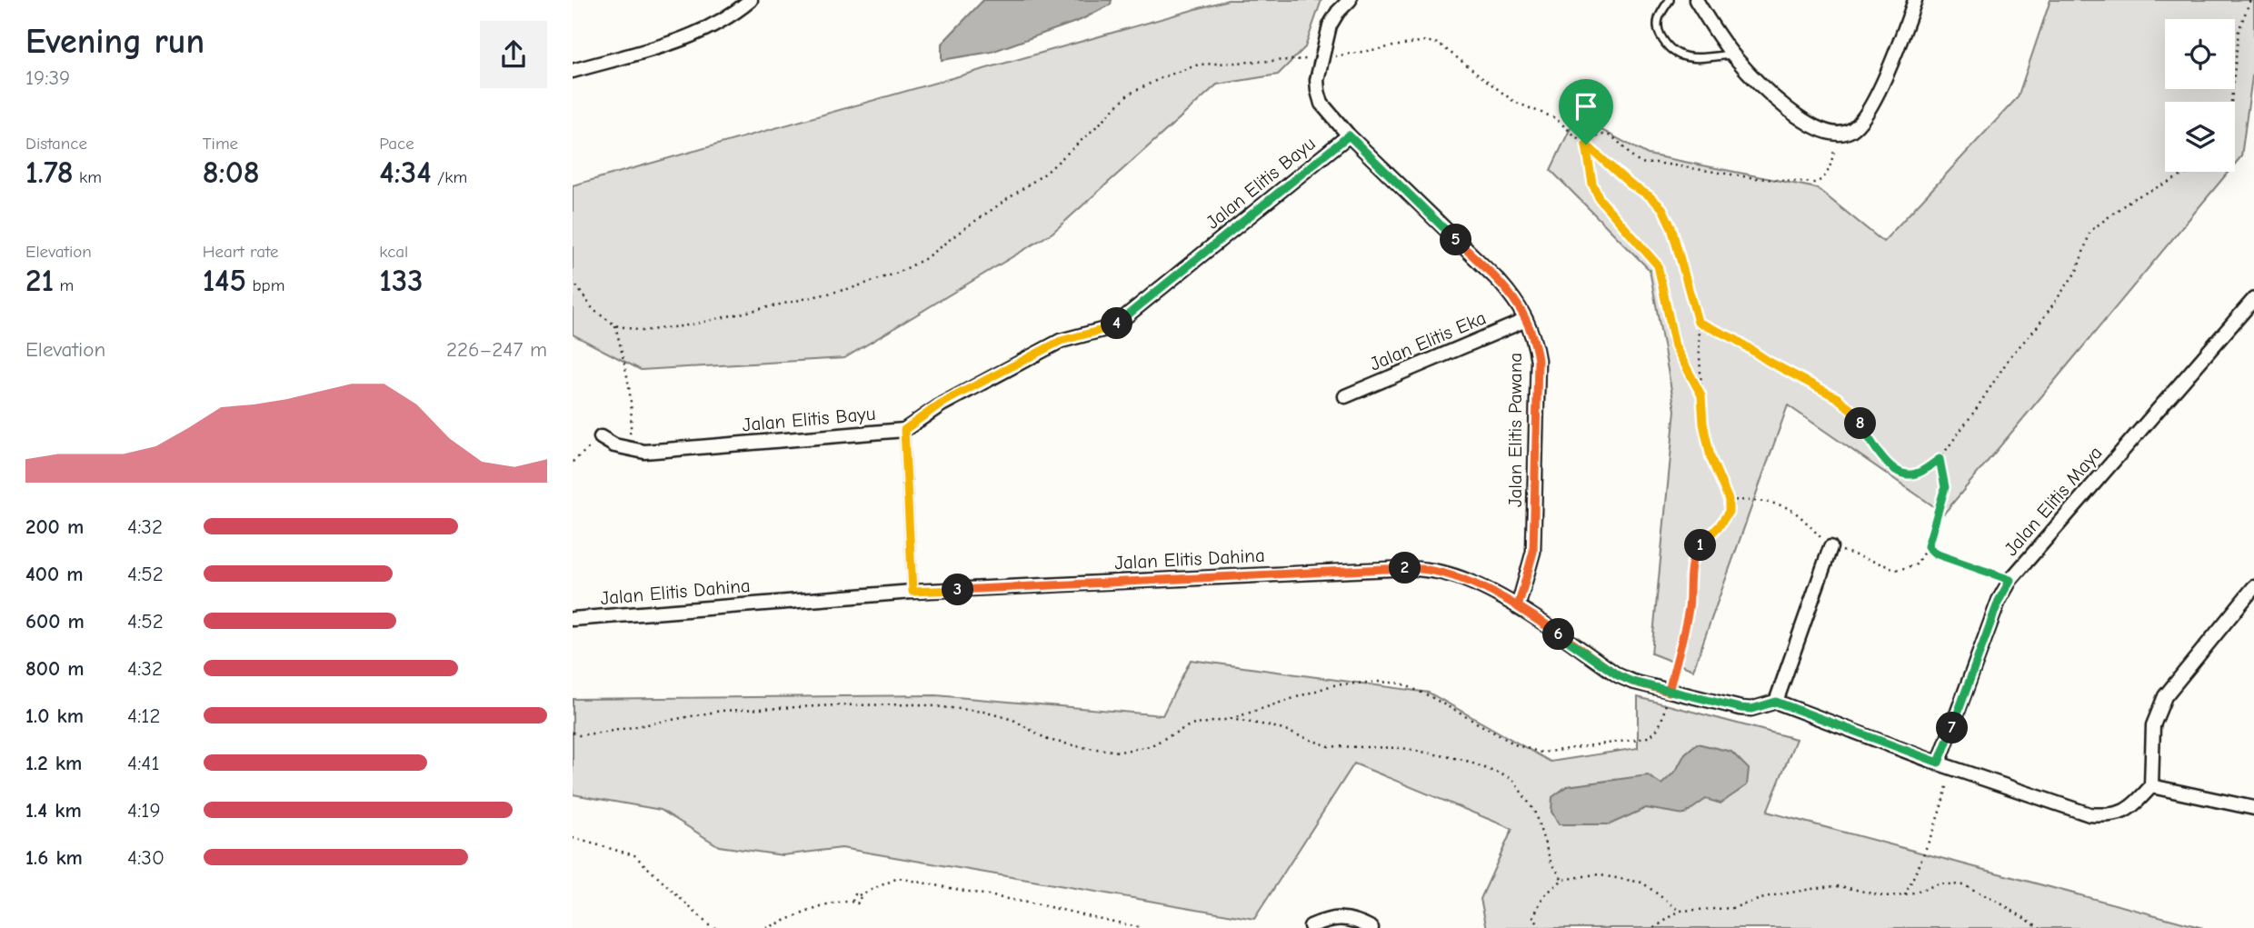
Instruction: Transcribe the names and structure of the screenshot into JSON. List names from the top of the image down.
{
  "streets": {
    "street": [
      "Jalan Elitis Bayu",
      "Jalan Elitis Eka",
      "Jalan Elitis Pawana",
      "Jalan Elitis Maya",
      "Jalan Elitis Dahina"
    ]
  },
  "crossings": [
    ["Jalan Elitis Bayu", "Jalan Elitis Pawana"],
    ["Jalan Elitis Eka", "Jalan Elitis Pawana"],
    ["Jalan Elitis Pawana", "Jalan Elitis Dahina"]
  ],
  "page": {
    "heading": ["Evening run", "19:39"],
    "stats": [
      ["Distance", "1.78 km"],
      ["Time", "8:08"],
      ["Pace", "4:34 /km"],
      ["Elevation", "21 m"],
      ["Heart rate", "145 bpm"],
      ["kcal", "133"]
    ],
    "pins": [
      "5",
      "4",
      "8",
      "1",
      "2",
      "3",
      "6",
      "7"
    ],
    "chart": ["Elevation", "226–247 m"],
    "list": [
      {
        "name": "200 m",
        "note": "4:32"
      },
      {
        "name": "400 m",
        "note": "4:52"
      },
      {
        "name": "600 m",
        "note": "4:52"
      },
      {
        "name": "800 m",
        "note": "4:32"
      },
      {
        "name": "1.0 km",
        "note": "4:12"
      },
      {
        "name": "1.2 km",
        "note": "4:41"
      },
      {
        "name": "1.4 km",
        "note": "4:19"
      },
      {
        "name": "1.6 km",
        "note": "4:30"
      }
    ]
  }
}
